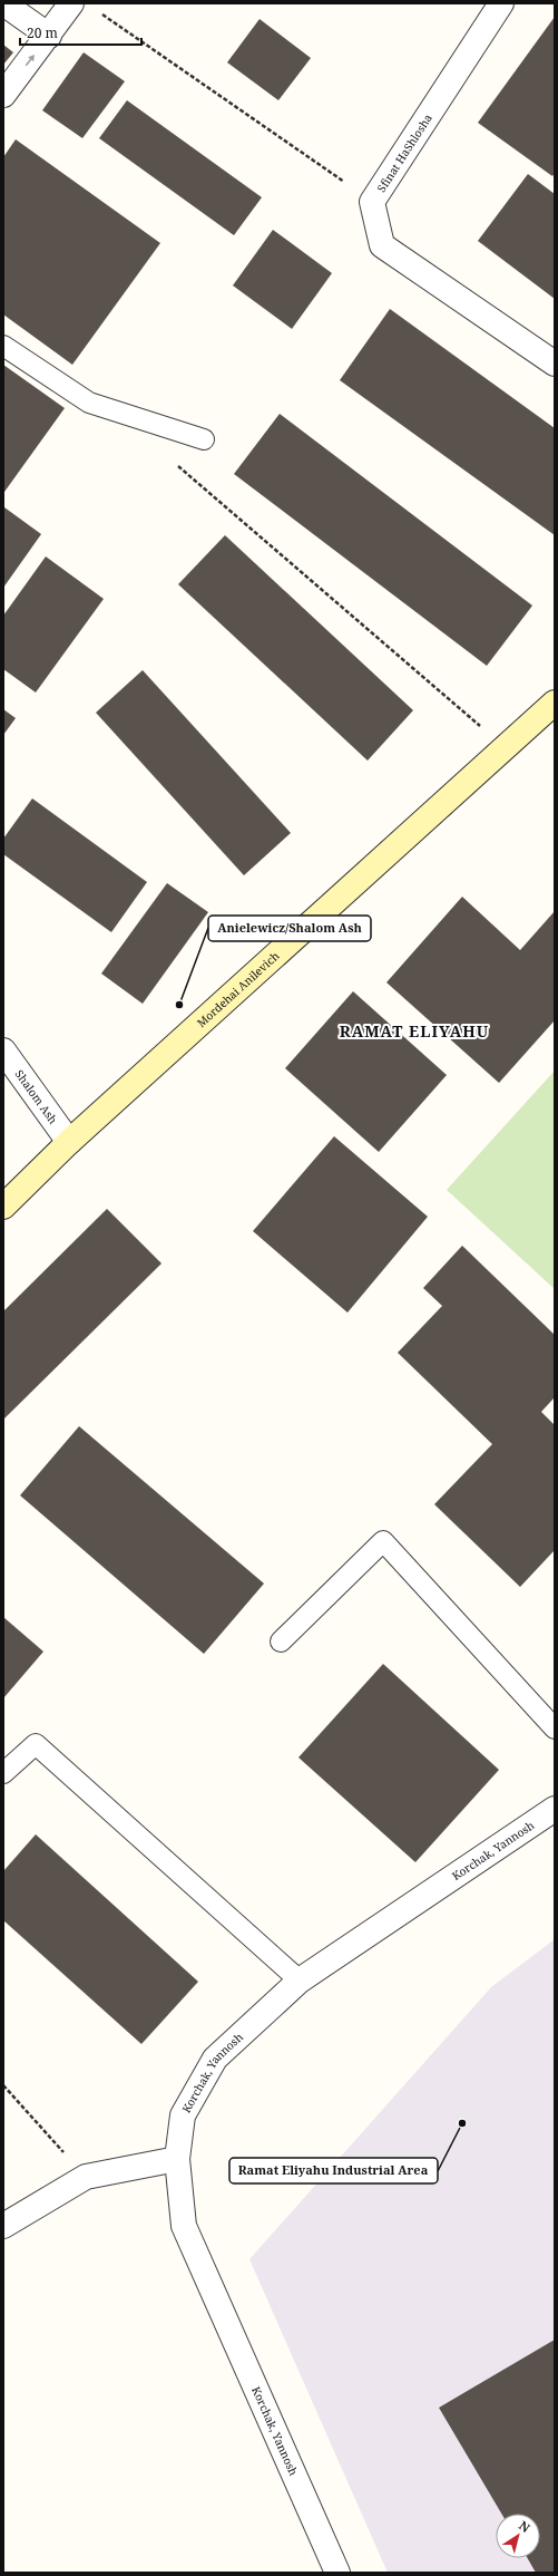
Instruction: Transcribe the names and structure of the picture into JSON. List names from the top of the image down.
{
  "streets": {
    "street": [
      "Sfinat HaShlosha",
      "Mordehai Anilevich",
      "Shalom Ash",
      "Korchak, Yannosh"
    ]
  },
  "crossings": [
    ["Mordehai Anilevich", "Shalom Ash"]
  ],
  "districts": ["RAMAT ELIYAHU"],
  "places": ["Anielewicz/Shalom Ash", "Ramat Eliyahu Industrial Area"],
  "scale_bar": "20 m",
  "north": "top right"
}
